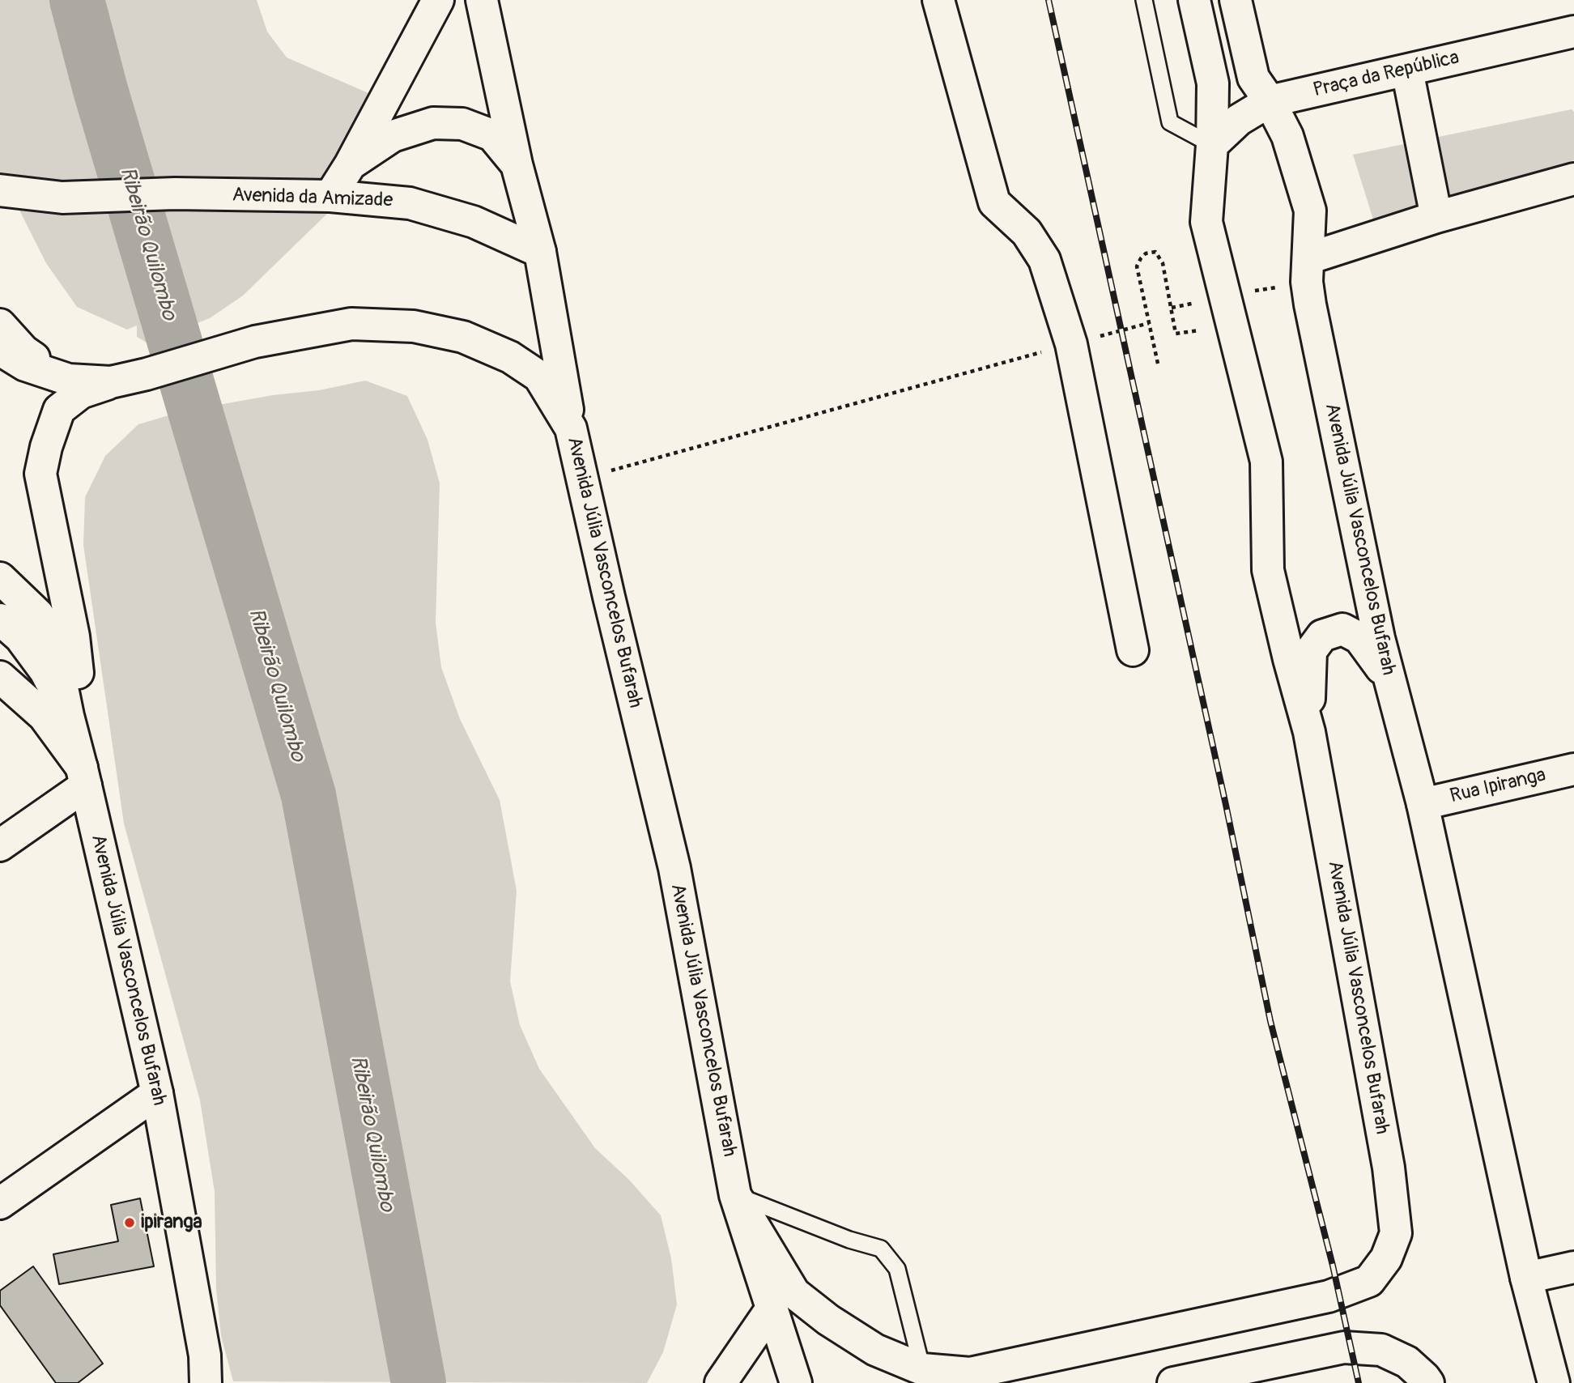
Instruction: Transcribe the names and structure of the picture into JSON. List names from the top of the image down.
{
  "streets": {
    "main road": [
      "Praça da República",
      "Avenida da Amizade",
      "Avenida Júlia Vasconcelos Bufarah",
      "Rua Ipiranga"
    ]
  },
  "crossings": [
    ["Praça da República", "Avenida Júlia Vasconcelos Bufarah"],
    ["Avenida Júlia Vasconcelos Bufarah", "Rua Ipiranga"]
  ],
  "water": ["Ribeirão Quilombo"],
  "places": ["ipiranga"]
}
